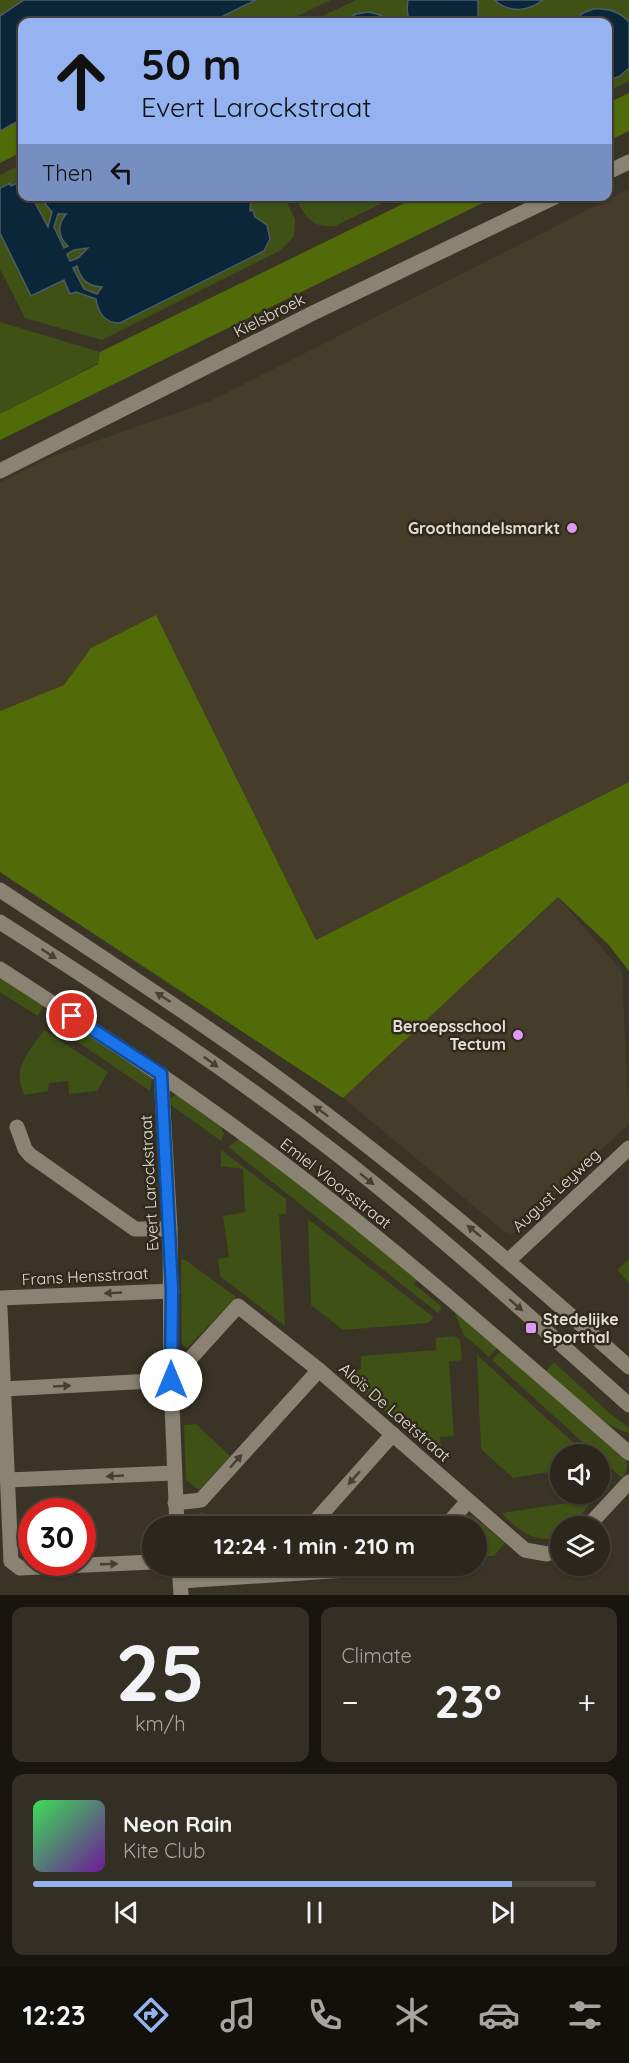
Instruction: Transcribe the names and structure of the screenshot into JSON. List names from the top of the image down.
{
  "streets": {
    "street": [
      "Kielsbroek",
      "Evert Larockstraat",
      "Emiel Vloorsstraat",
      "August Leyweg",
      "Frans Hensstraat",
      "Aloïs De Laetstraat"
    ]
  },
  "crossings": [
    ["Evert Larockstraat", "Emiel Vloorsstraat"],
    ["Evert Larockstraat", "Frans Hensstraat"],
    ["Evert Larockstraat", "Aloïs De Laetstraat"]
  ],
  "places": {
    "other": ["Groothandelsmarkt", "Beroepsschool Tectum"],
    "transit": ["Stedelijke Sporthal"]
  },
  "page": {
    "turn": ["50 m", "Evert Larockstraat"],
    "then": "Then",
    "limit": "30",
    "trip": "12:24 · 1 min · 210 m",
    "tile": [
      ["25", "km/h"],
      "Climate"
    ],
    "heat": ["−", "23°", "+"],
    "song": ["Neon Rain", "Kite Club"],
    "tabs": "12:23"
  }
}
